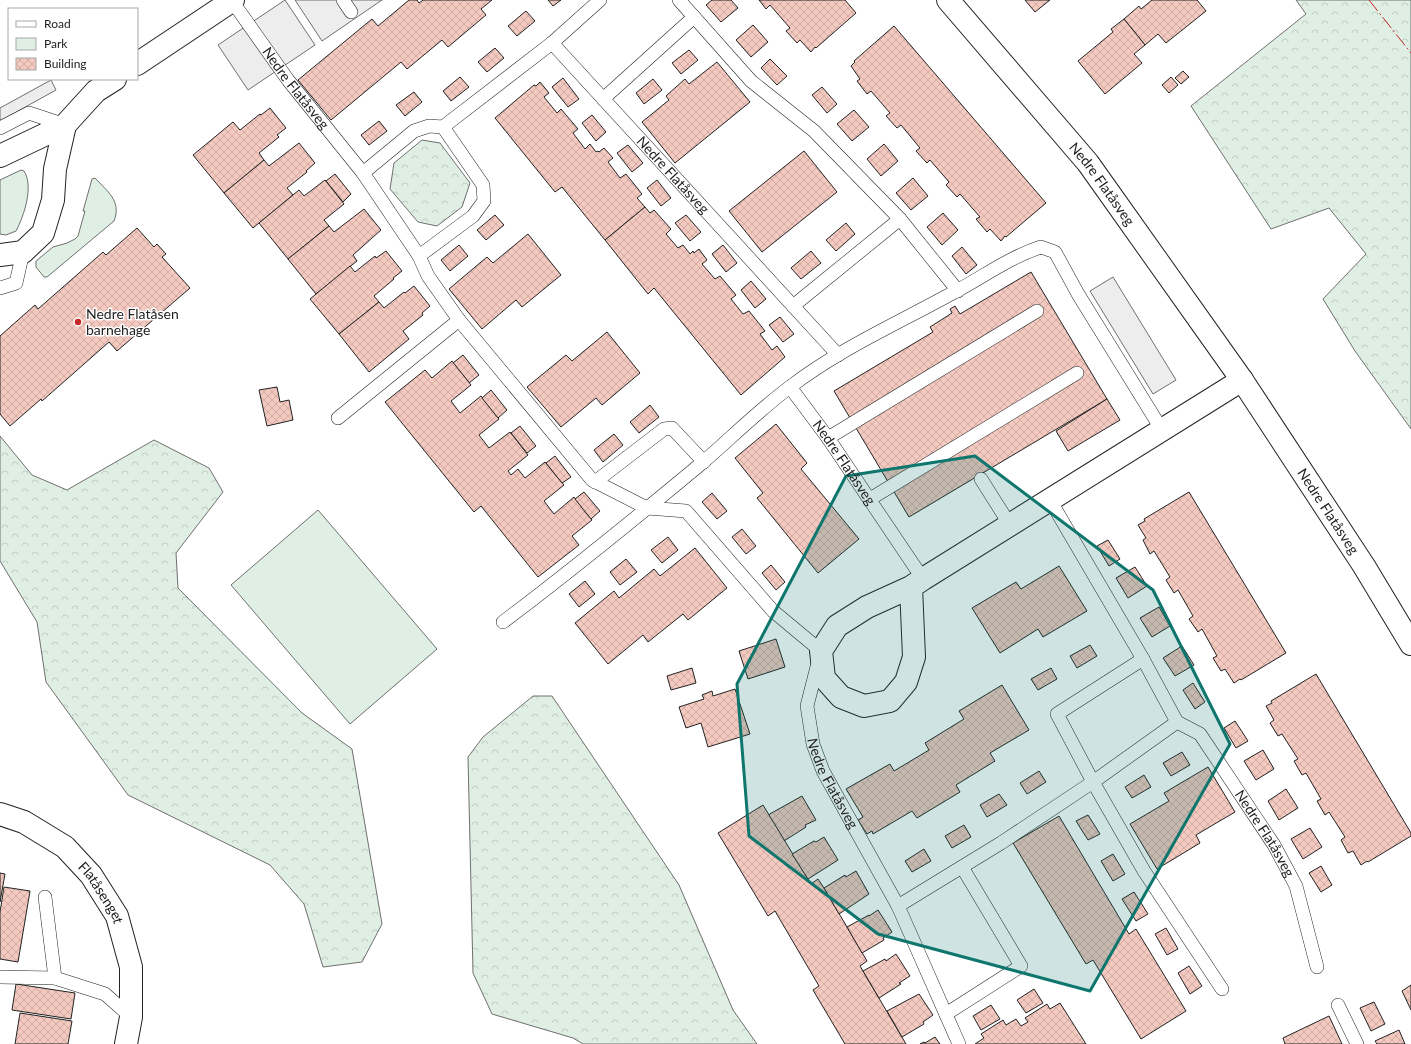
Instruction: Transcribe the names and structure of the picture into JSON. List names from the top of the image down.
{
  "streets": {
    "street": ["Nedre Flatåsveg", "Flatåsenget"]
  },
  "places": ["Nedre Flatåsen barnehage"],
  "legend": ["Road", "Park", "Building"]
}
